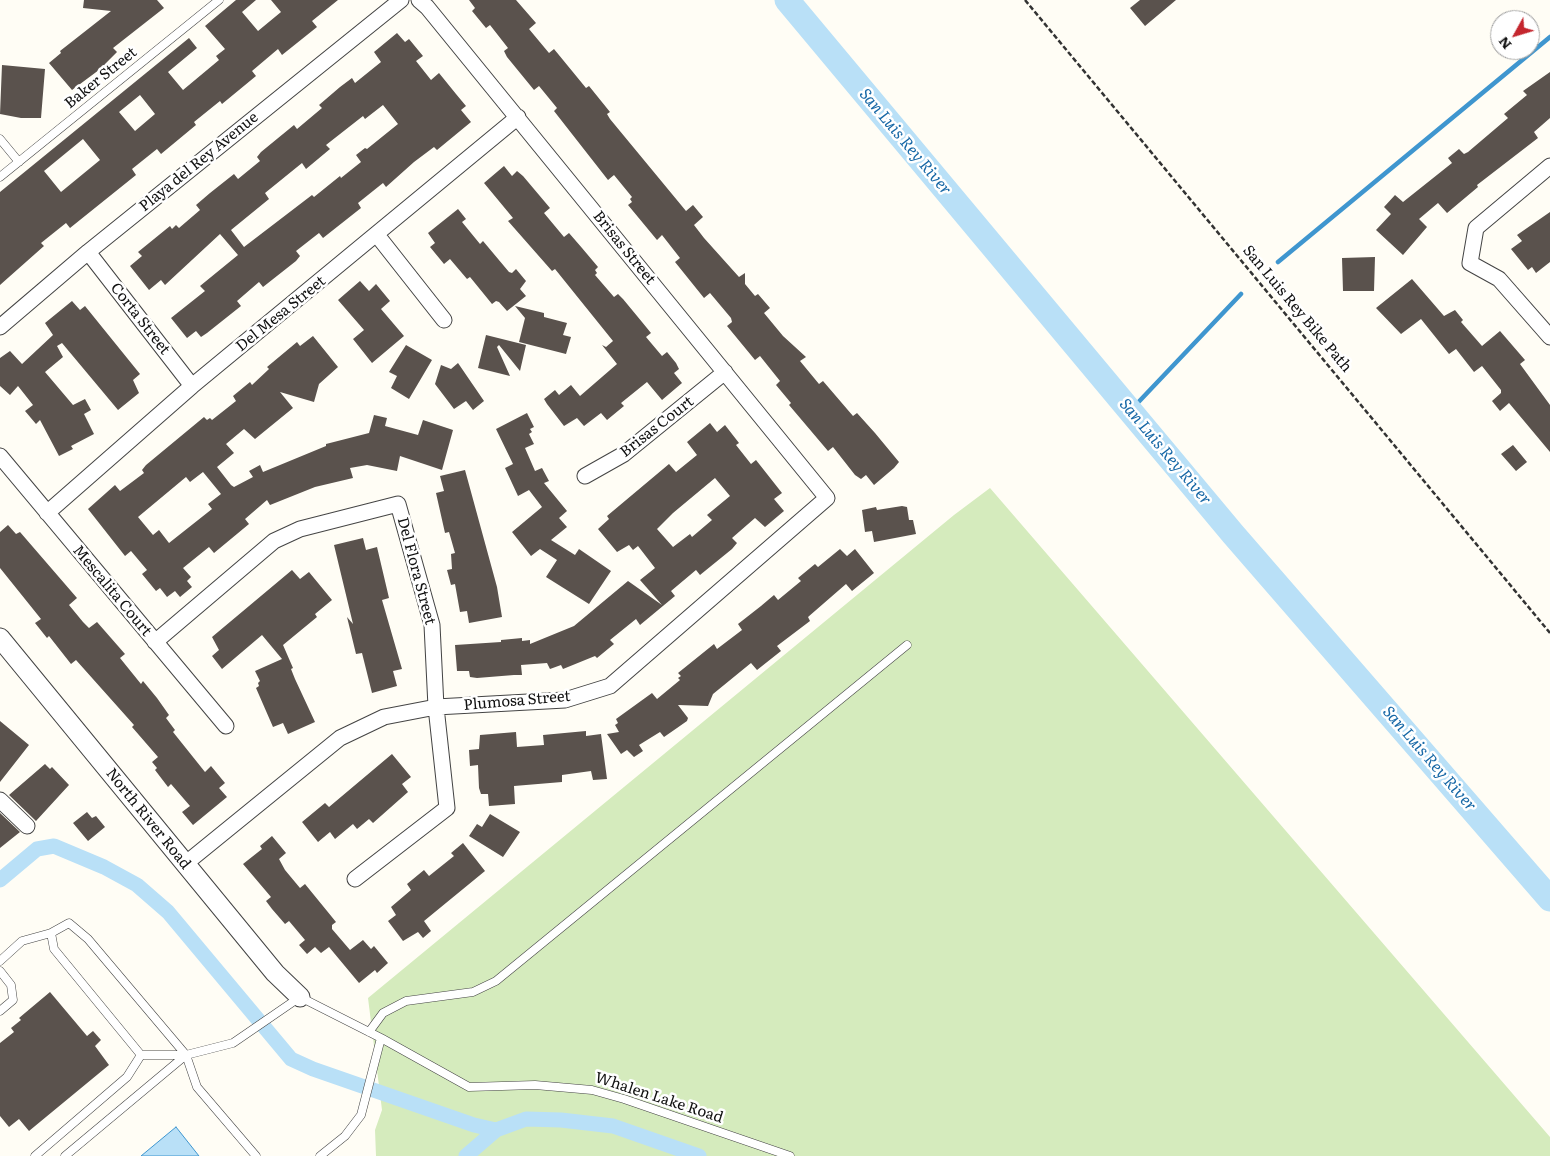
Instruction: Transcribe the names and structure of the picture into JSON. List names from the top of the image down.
{
  "streets": {
    "street": [
      "Playa del Rey Avenue",
      "Brisas Street",
      "Del Mesa Street",
      "Corta Street",
      "Brisas Court",
      "Del Flora Street",
      "Mescalita Court",
      "Plumosa Street",
      "North River Road"
    ],
    "lane": ["Baker Street", "Whalen Lake Road"],
    "path": ["San Luis Rey Bike Path"]
  },
  "crossings": [
    ["Playa del Rey Avenue", "Corta Street"],
    ["Brisas Street", "Del Mesa Street"],
    ["Brisas Street", "Brisas Court"],
    ["Brisas Street", "Plumosa Street"],
    ["Del Mesa Street", "Corta Street"],
    ["Del Mesa Street", "Mescalita Court"],
    ["Del Flora Street", "Mescalita Court"],
    ["Del Flora Street", "Plumosa Street"],
    ["Plumosa Street", "North River Road"],
    ["North River Road", "Whalen Lake Road"]
  ],
  "water": ["San Luis Rey River"],
  "north": "bottom left"
}
